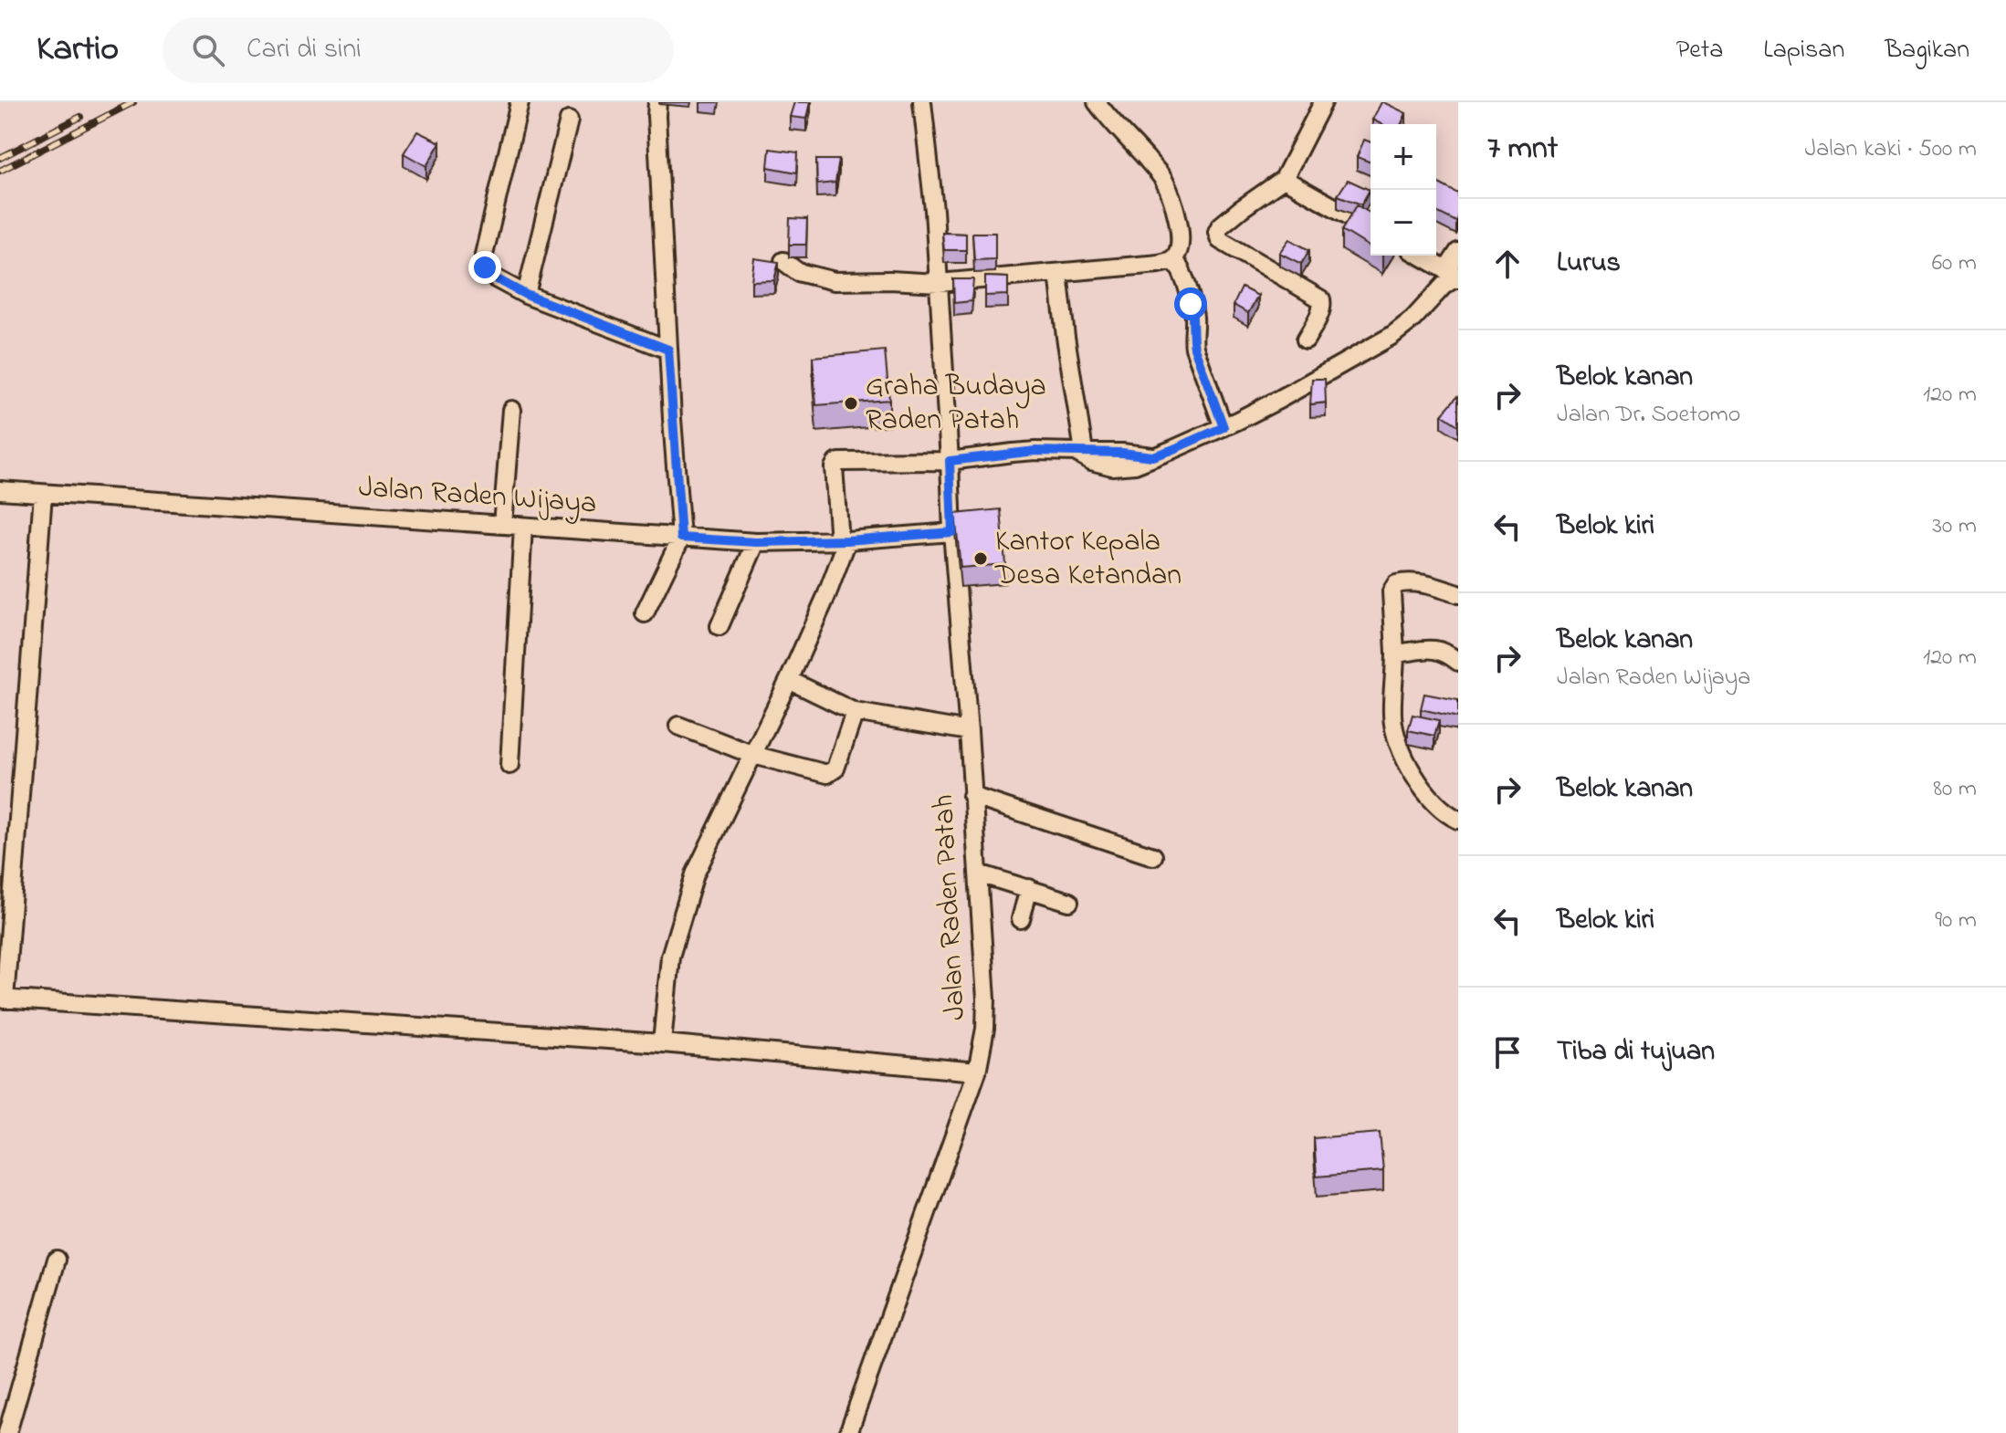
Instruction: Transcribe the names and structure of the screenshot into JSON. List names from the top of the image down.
{
  "streets": {
    "street": ["Jalan Raden Wijaya", "Jalan Raden Patah"]
  },
  "crossings": [
    ["Jalan Raden Wijaya", "Jalan Raden Patah"]
  ],
  "places": ["Graha Budaya Raden Patah", "Kantor Kepala Desa Ketandan"],
  "page": {
    "header": "Kartio",
    "search": "Cari di sini",
    "nav": ["Peta", "Lapisan", "Bagikan"],
    "heading": ["7 mnt", "Jalan kaki · 500 m"],
    "map_buttons": ["+", "−"],
    "list": [
      ["Lurus", "60 m"],
      ["Belok kanan", "Jalan Dr. Soetomo", "120 m"],
      ["Belok kiri", "30 m"],
      ["Belok kanan", "Jalan Raden Wijaya", "120 m"],
      ["Belok kanan", "80 m"],
      ["Belok kiri", "90 m"],
      "Tiba di tujuan"
    ]
  }
}
